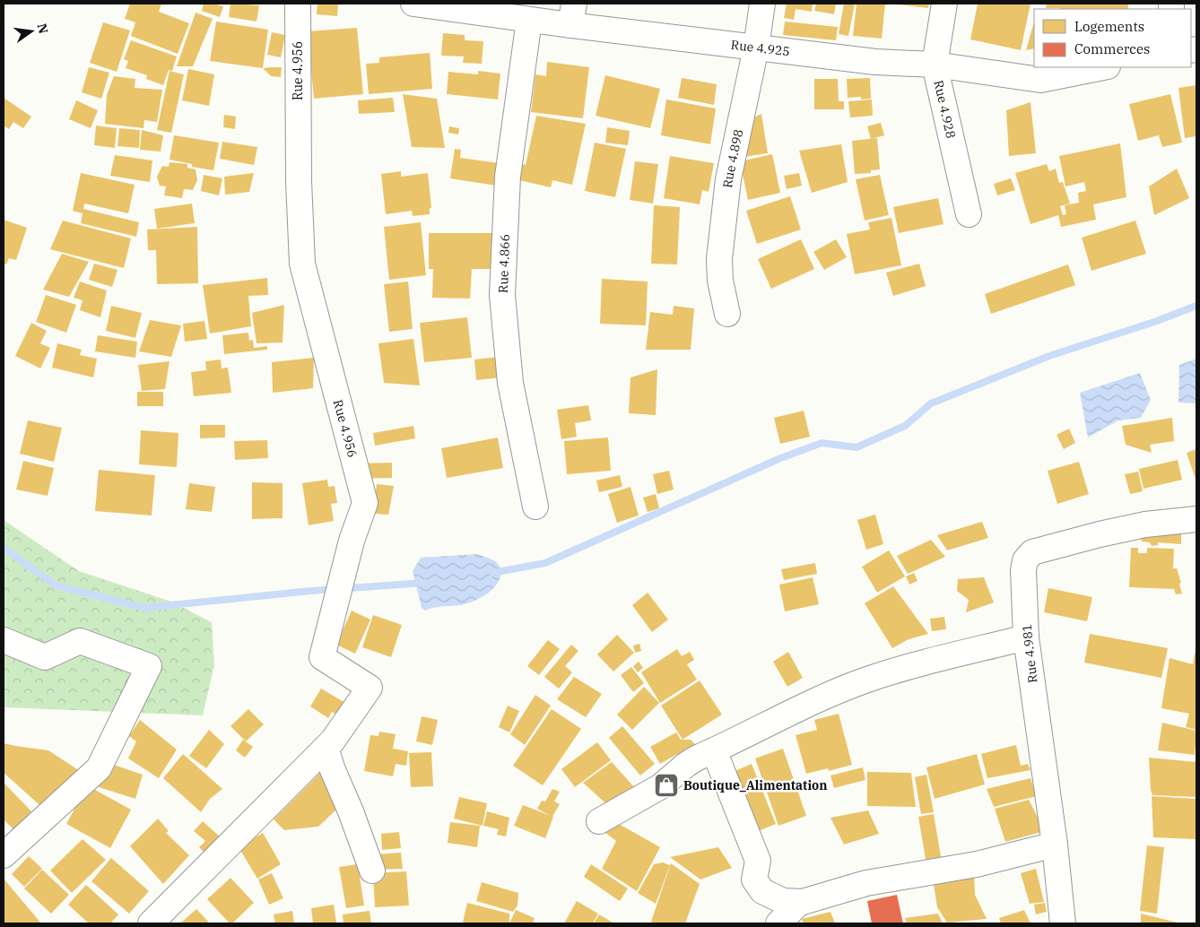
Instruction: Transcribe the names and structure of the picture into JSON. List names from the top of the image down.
{
  "streets": {
    "street": [
      "Rue 4.925",
      "Rue 4.956",
      "Rue 4.928",
      "Rue 4.898",
      "Rue 4.866",
      "Rue 4.981"
    ]
  },
  "crossings": [
    ["Rue 4.925", "Rue 4.928"],
    ["Rue 4.925", "Rue 4.898"],
    ["Rue 4.925", "Rue 4.866"]
  ],
  "places": {
    "shop": ["Boutique_Alimentation"]
  },
  "legend": ["Logements", "Commerces"],
  "north": "right"
}
